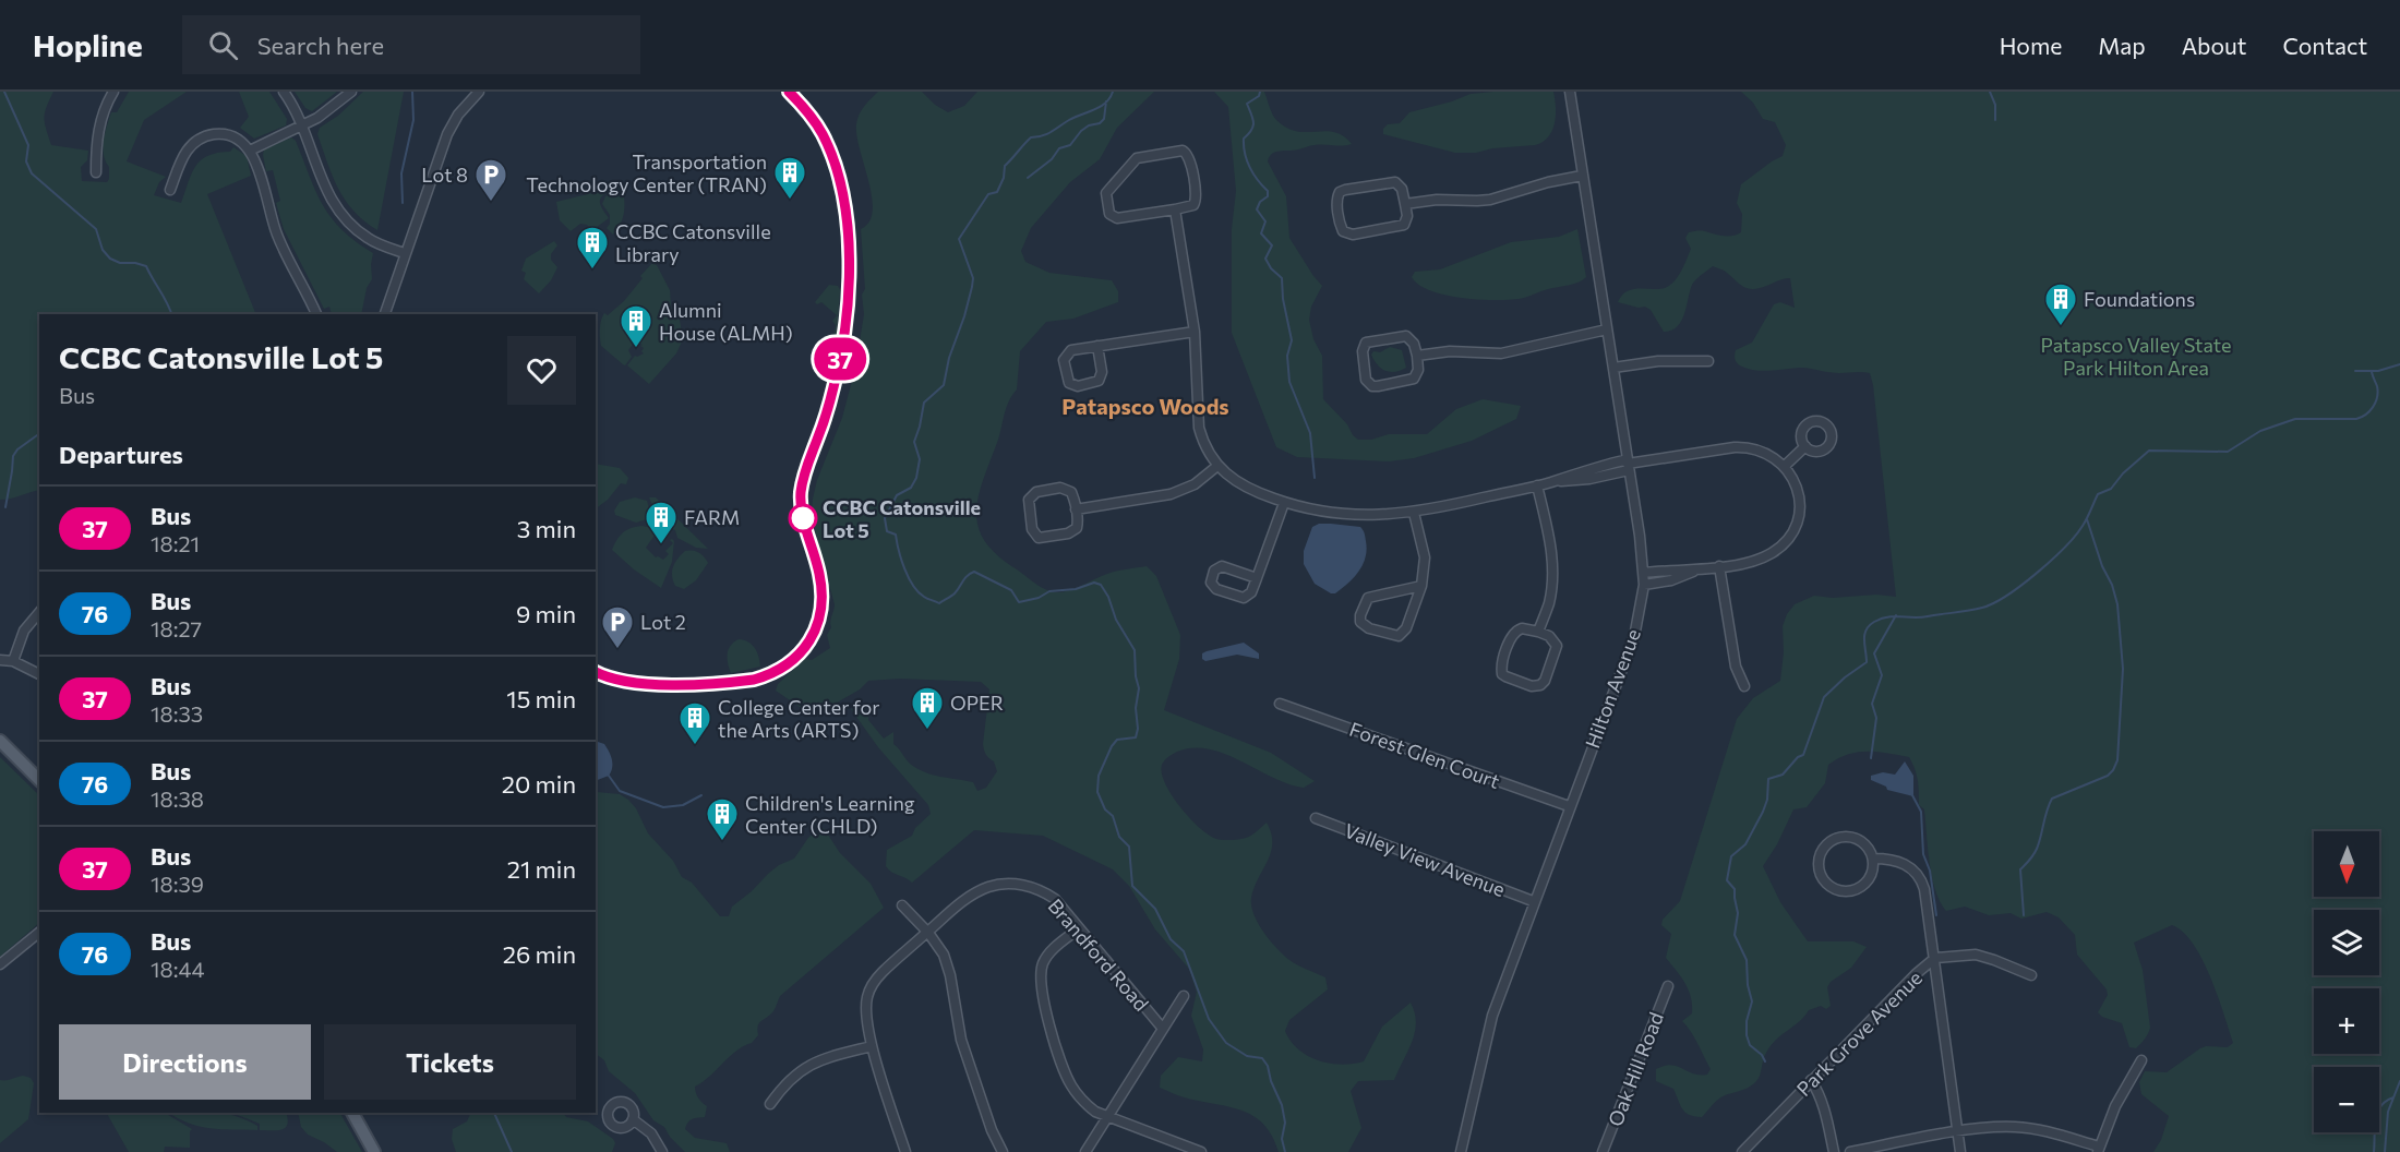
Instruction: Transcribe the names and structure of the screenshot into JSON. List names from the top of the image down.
{
  "streets": {
    "street": [
      "Hilton Avenue",
      "Forest Glen Court",
      "Valley View Avenue",
      "Brandford Road",
      "Park Grove Avenue",
      "Oak Hill Road"
    ]
  },
  "crossings": [
    ["Hilton Avenue", "Forest Glen Court"],
    ["Hilton Avenue", "Valley View Avenue"]
  ],
  "districts": ["Patapsco Woods"],
  "parks": ["Patapsco Valley State Park Hilton Area"],
  "places": {
    "building": [
      "Transportation Technology Center (TRAN)",
      "CCBC Catonsville Library",
      "Foundations",
      "Alumni House (ALMH)",
      "FARM",
      "OPER",
      "College Center for the Arts (ARTS)",
      "Children's Learning Center (CHLD)"
    ],
    "parking": ["Lot 8", "Lot 2"],
    "other": ["CCBC Catonsville Lot 5"]
  },
  "lines": ["bus line 37"],
  "north": "bottom",
  "page": {
    "header": "Hopline",
    "search": "Search here",
    "nav": [
      "Home",
      "Map",
      "About",
      "Contact"
    ],
    "on_map": "37",
    "heading": [
      ["CCBC Catonsville Lot 5", "Bus"],
      "Departures"
    ],
    "list": [
      {
        "mark": "37",
        "name": "Bus",
        "note": "18:21",
        "value": "3 min"
      },
      {
        "mark": "76",
        "name": "Bus",
        "note": "18:27",
        "value": "9 min"
      },
      {
        "mark": "37",
        "name": "Bus",
        "note": "18:33",
        "value": "15 min"
      },
      {
        "mark": "76",
        "name": "Bus",
        "note": "18:38",
        "value": "20 min"
      },
      {
        "mark": "37",
        "name": "Bus",
        "note": "18:39",
        "value": "21 min"
      },
      {
        "mark": "76",
        "name": "Bus",
        "note": "18:44",
        "value": "26 min"
      }
    ],
    "map_buttons": ["+", "−"],
    "buttons": ["Directions", "Tickets"]
  }
}
